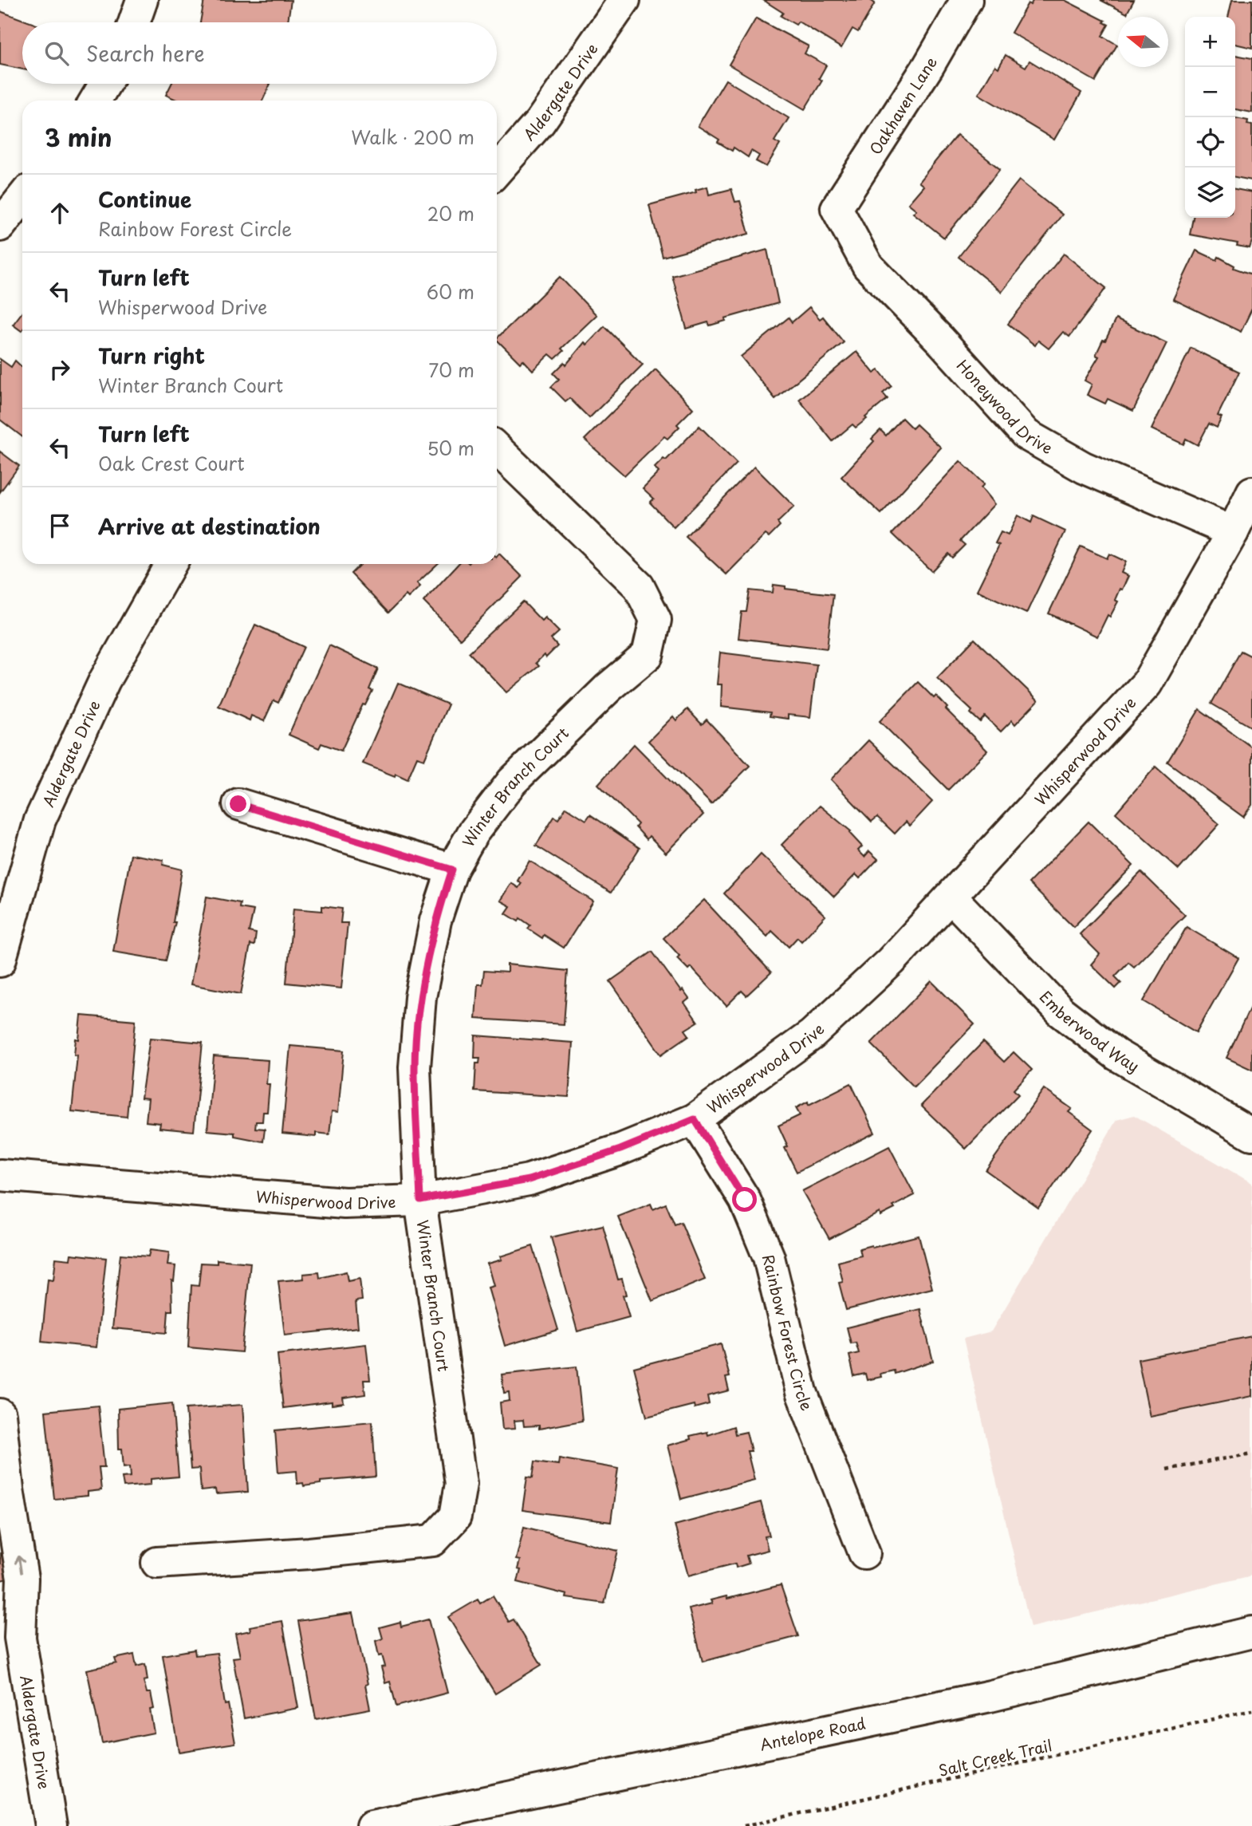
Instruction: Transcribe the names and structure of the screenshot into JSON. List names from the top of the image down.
{
  "streets": {
    "street": [
      "Aldergate Drive",
      "Oakhaven Lane",
      "Honeywood Drive",
      "Whisperwood Drive",
      "Winter Branch Court",
      "Emberwood Way",
      "Rainbow Forest Circle",
      "Antelope Road"
    ],
    "path": ["Salt Creek Trail"]
  },
  "crossings": [
    ["Oakhaven Lane", "Honeywood Drive"],
    ["Honeywood Drive", "Whisperwood Drive"],
    ["Whisperwood Drive", "Winter Branch Court"],
    ["Whisperwood Drive", "Emberwood Way"],
    ["Whisperwood Drive", "Rainbow Forest Circle"]
  ],
  "north": "left",
  "page": {
    "map_buttons": ["+", "−"],
    "search": "Search here",
    "heading": ["3 min", "Walk · 200 m"],
    "list": [
      ["Continue", "Rainbow Forest Circle", "20 m"],
      ["Turn left", "Whisperwood Drive", "60 m"],
      ["Turn right", "Winter Branch Court", "70 m"],
      ["Turn left", "Oak Crest Court", "50 m"],
      "Arrive at destination"
    ]
  }
}
